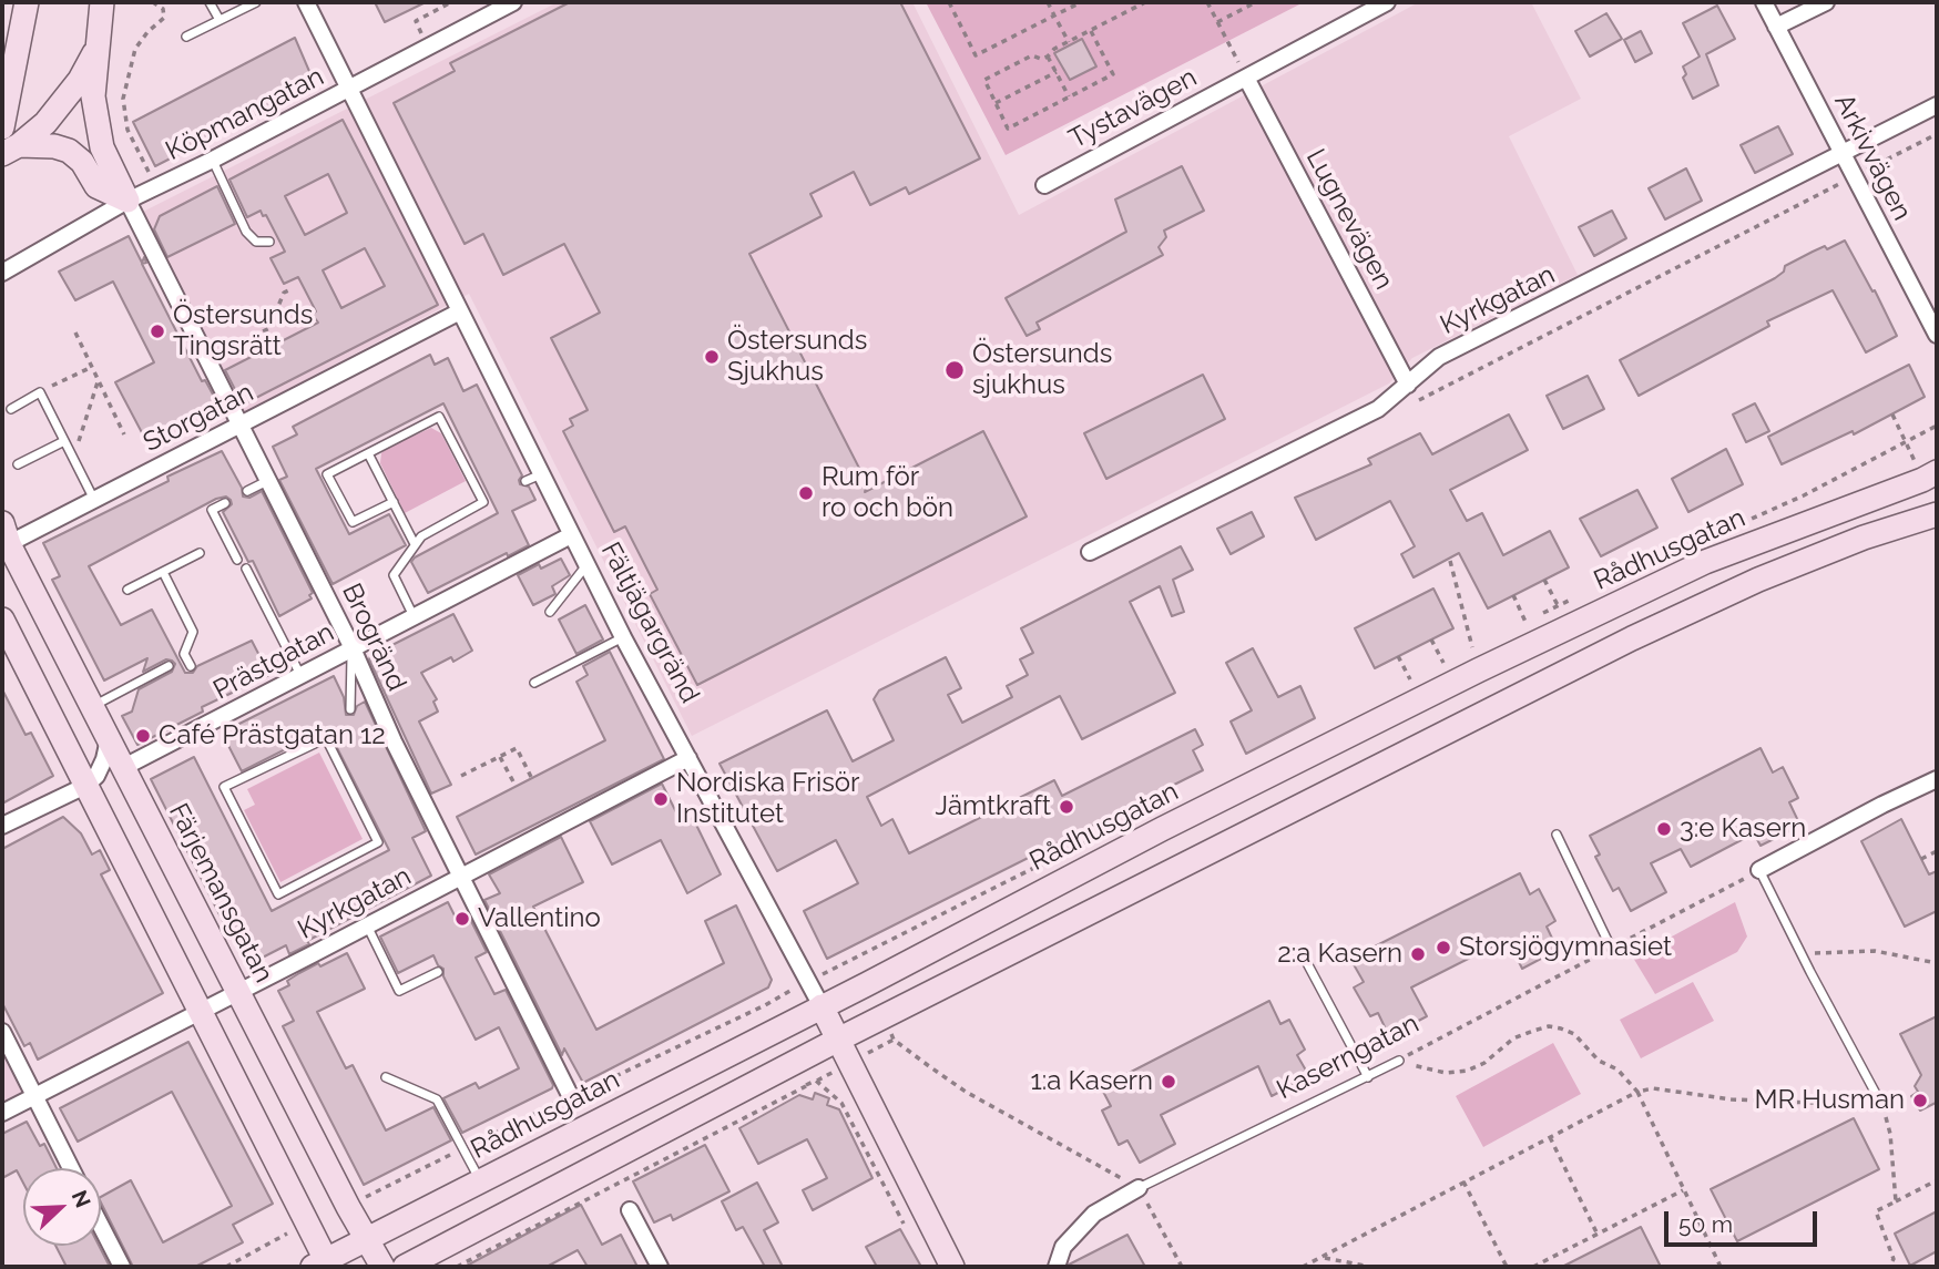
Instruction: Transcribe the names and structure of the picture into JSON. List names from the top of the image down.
{
  "streets": {
    "main road": ["Rådhusgatan", "Fältjägargränd", "Färjemansgatan"],
    "street": [
      "Tystavägen",
      "Köpmangatan",
      "Arkivvägen",
      "Lugnevägen",
      "Kyrkgatan",
      "Storgatan",
      "Brogränd",
      "Prästgatan"
    ],
    "lane": ["Kaserngatan"]
  },
  "crossings": [
    ["Tystavägen", "Lugnevägen"],
    ["Köpmangatan", "Fältjägargränd"],
    ["Köpmangatan", "Brogränd"],
    ["Arkivvägen", "Kyrkgatan"],
    ["Lugnevägen", "Kyrkgatan"],
    ["Kyrkgatan", "Fältjägargränd"],
    ["Kyrkgatan", "Brogränd"],
    ["Kyrkgatan", "Färjemansgatan"],
    ["Storgatan", "Fältjägargränd"],
    ["Storgatan", "Brogränd"],
    ["Storgatan", "Färjemansgatan"],
    ["Rådhusgatan", "Fältjägargränd"],
    ["Rådhusgatan", "Färjemansgatan"],
    ["Fältjägargränd", "Prästgatan"],
    ["Brogränd", "Prästgatan"],
    ["Prästgatan", "Färjemansgatan"]
  ],
  "places": [
    "Östersunds Tingsrätt",
    "Östersunds Sjukhus",
    "Östersunds sjukhus",
    "Rum för ro och bön",
    "Café Prästgatan 12",
    "Nordiska Frisör Institutet",
    "Jämtkraft",
    "3:e Kasern",
    "Vallentino",
    "Storsjögymnasiet",
    "2:a Kasern",
    "1:a Kasern",
    "MR Husman"
  ],
  "scale_bar": "50 m",
  "north": "top right"
}
